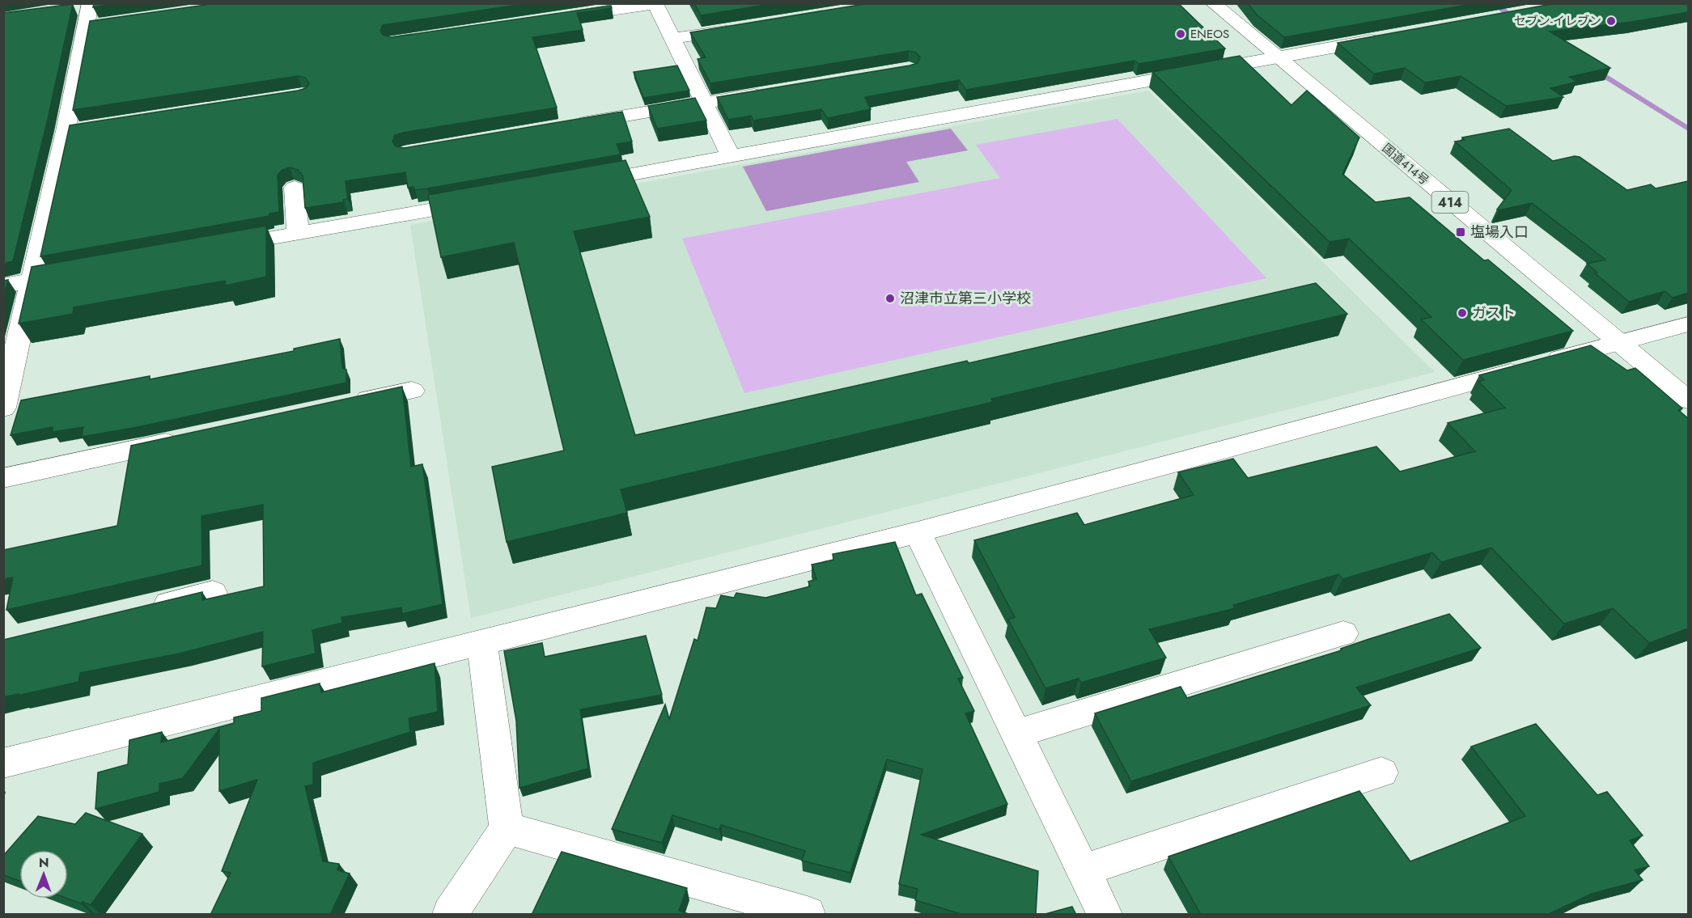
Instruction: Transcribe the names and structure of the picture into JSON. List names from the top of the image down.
{
  "streets": {
    "main road": ["国道414号", "414"]
  },
  "places": {
    "other": [
      "セブン-イレブン",
      "ENEOS",
      "沼津市立第三小学校",
      "ガスト"
    ],
    "transit": ["塩場入口"]
  },
  "north": "top"
}
